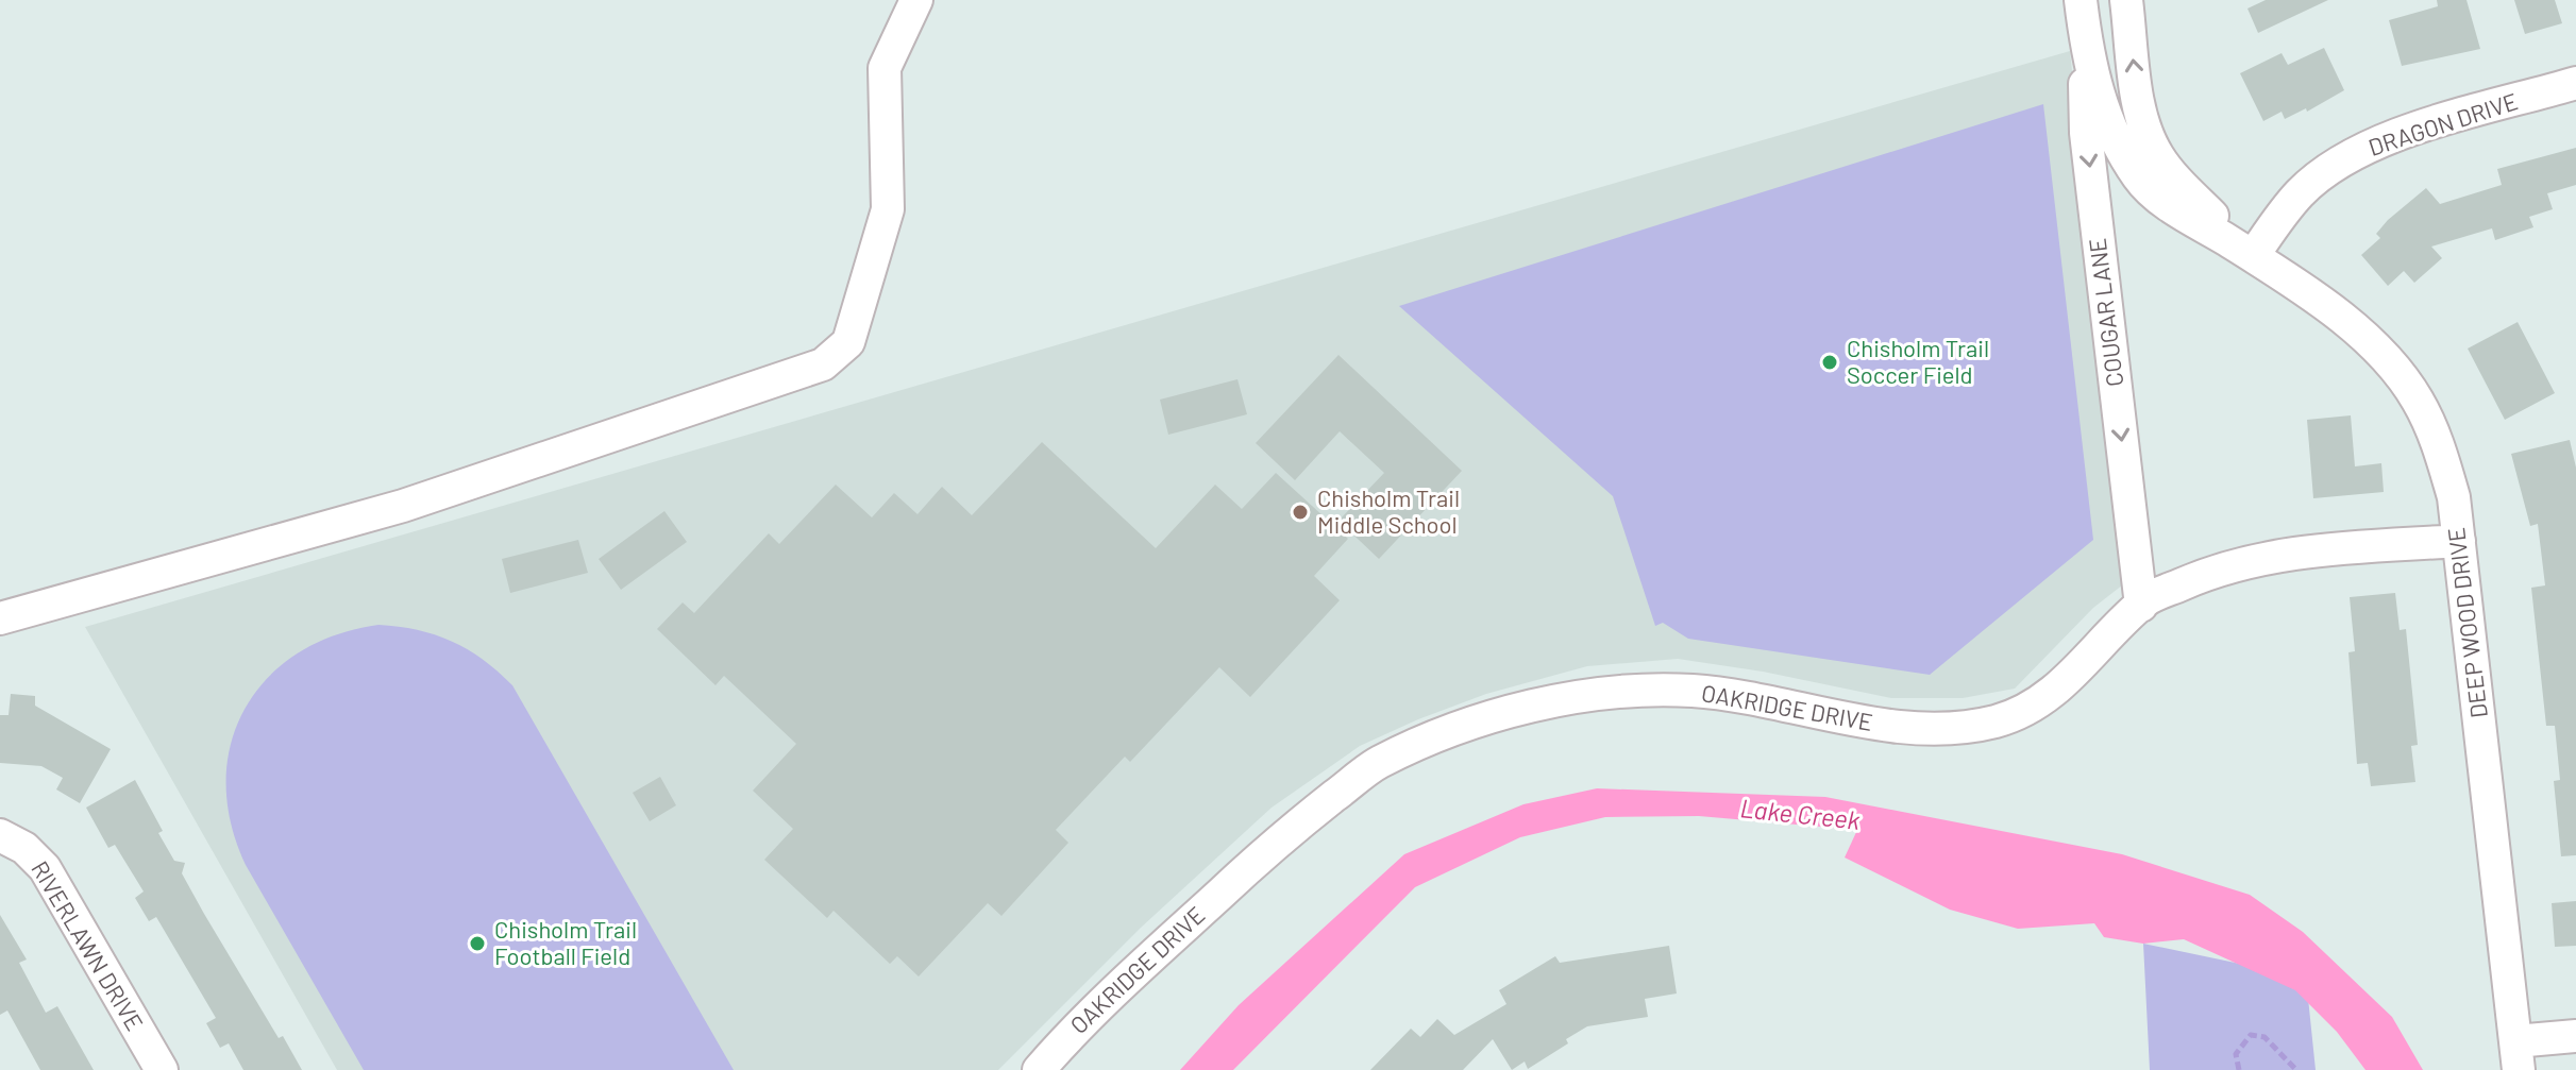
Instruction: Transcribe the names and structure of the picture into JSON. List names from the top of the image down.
{
  "streets": {
    "street": [
      "DRAGON DRIVE",
      "COUGAR LANE",
      "DEEP WOOD DRIVE",
      "OAKRIDGE DRIVE",
      "RIVERLAWN DRIVE"
    ]
  },
  "crossings": [
    ["DRAGON DRIVE", "DEEP WOOD DRIVE"],
    ["COUGAR LANE", "DEEP WOOD DRIVE"],
    ["COUGAR LANE", "OAKRIDGE DRIVE"],
    ["DEEP WOOD DRIVE", "OAKRIDGE DRIVE"]
  ],
  "one_way": ["COUGAR LANE"],
  "water": ["Lake Creek"],
  "places": ["Chisholm Trail Soccer Field", "Chisholm Trail Middle School", "Chisholm Trail Football Field"]
}
